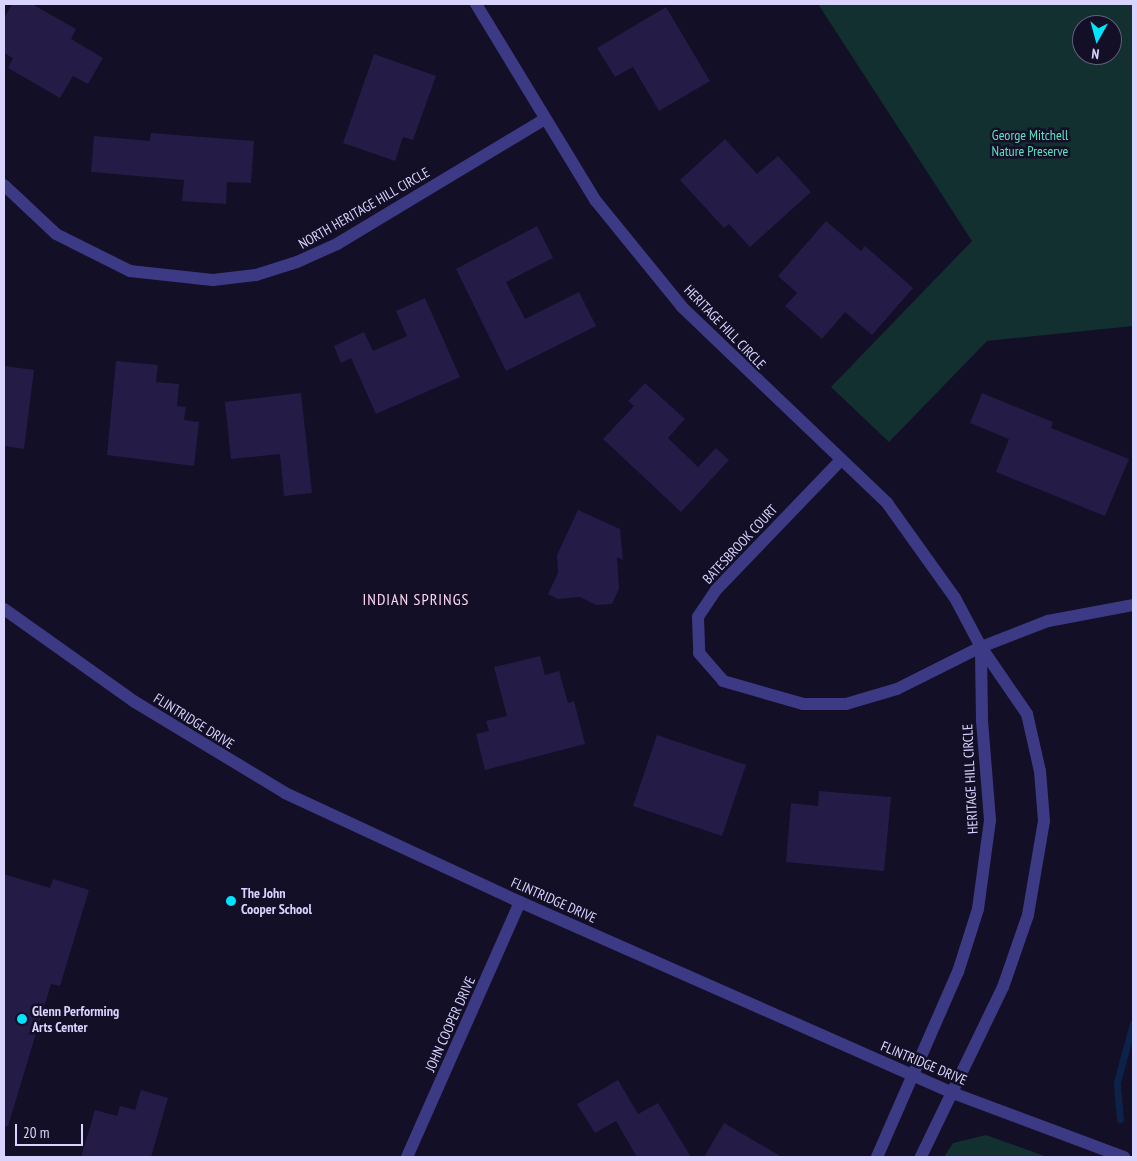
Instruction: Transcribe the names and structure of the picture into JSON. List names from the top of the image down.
{
  "streets": {
    "street": [
      "NORTH HERITAGE HILL CIRCLE",
      "HERITAGE HILL CIRCLE",
      "BATESBROOK COURT",
      "FLINTRIDGE DRIVE",
      "JOHN COOPER DRIVE"
    ]
  },
  "crossings": [
    ["NORTH HERITAGE HILL CIRCLE", "HERITAGE HILL CIRCLE"],
    ["HERITAGE HILL CIRCLE", "BATESBROOK COURT"],
    ["HERITAGE HILL CIRCLE", "FLINTRIDGE DRIVE"],
    ["FLINTRIDGE DRIVE", "JOHN COOPER DRIVE"]
  ],
  "districts": ["INDIAN SPRINGS"],
  "parks": ["George Mitchell Nature Preserve"],
  "places": ["The John Cooper School", "Glenn Performing Arts Center"],
  "scale_bar": "20 m",
  "north": "bottom"
}
